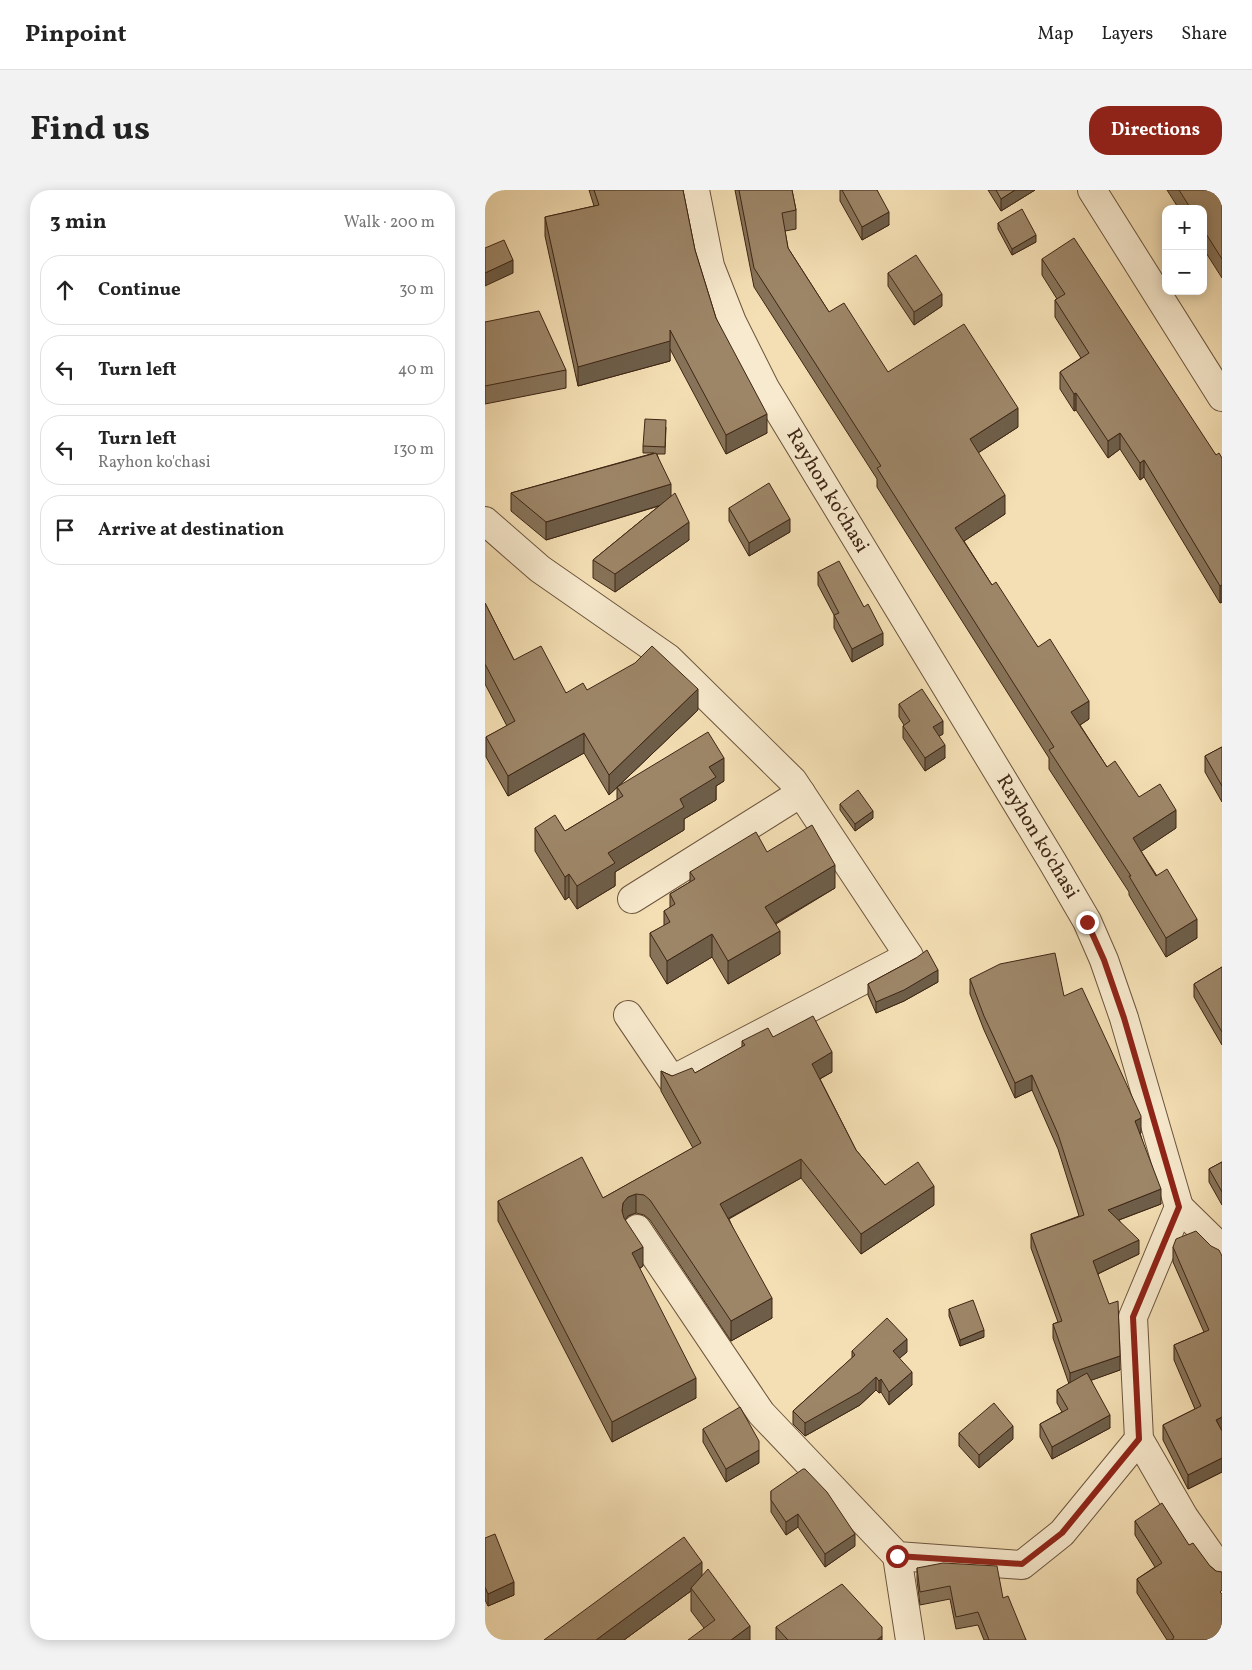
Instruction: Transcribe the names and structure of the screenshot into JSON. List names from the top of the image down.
{
  "streets": {
    "street": ["Rayhon ko'chasi"]
  },
  "page": {
    "header": "Pinpoint",
    "nav": ["Map", "Layers", "Share"],
    "title": "Find us",
    "buttons": "Directions",
    "heading": ["3 min", "Walk · 200 m"],
    "map_buttons": ["+", "−"],
    "list": [
      ["Continue", "30 m"],
      ["Turn left", "40 m"],
      ["Turn left", "Rayhon ko'chasi", "130 m"],
      "Arrive at destination"
    ]
  }
}
